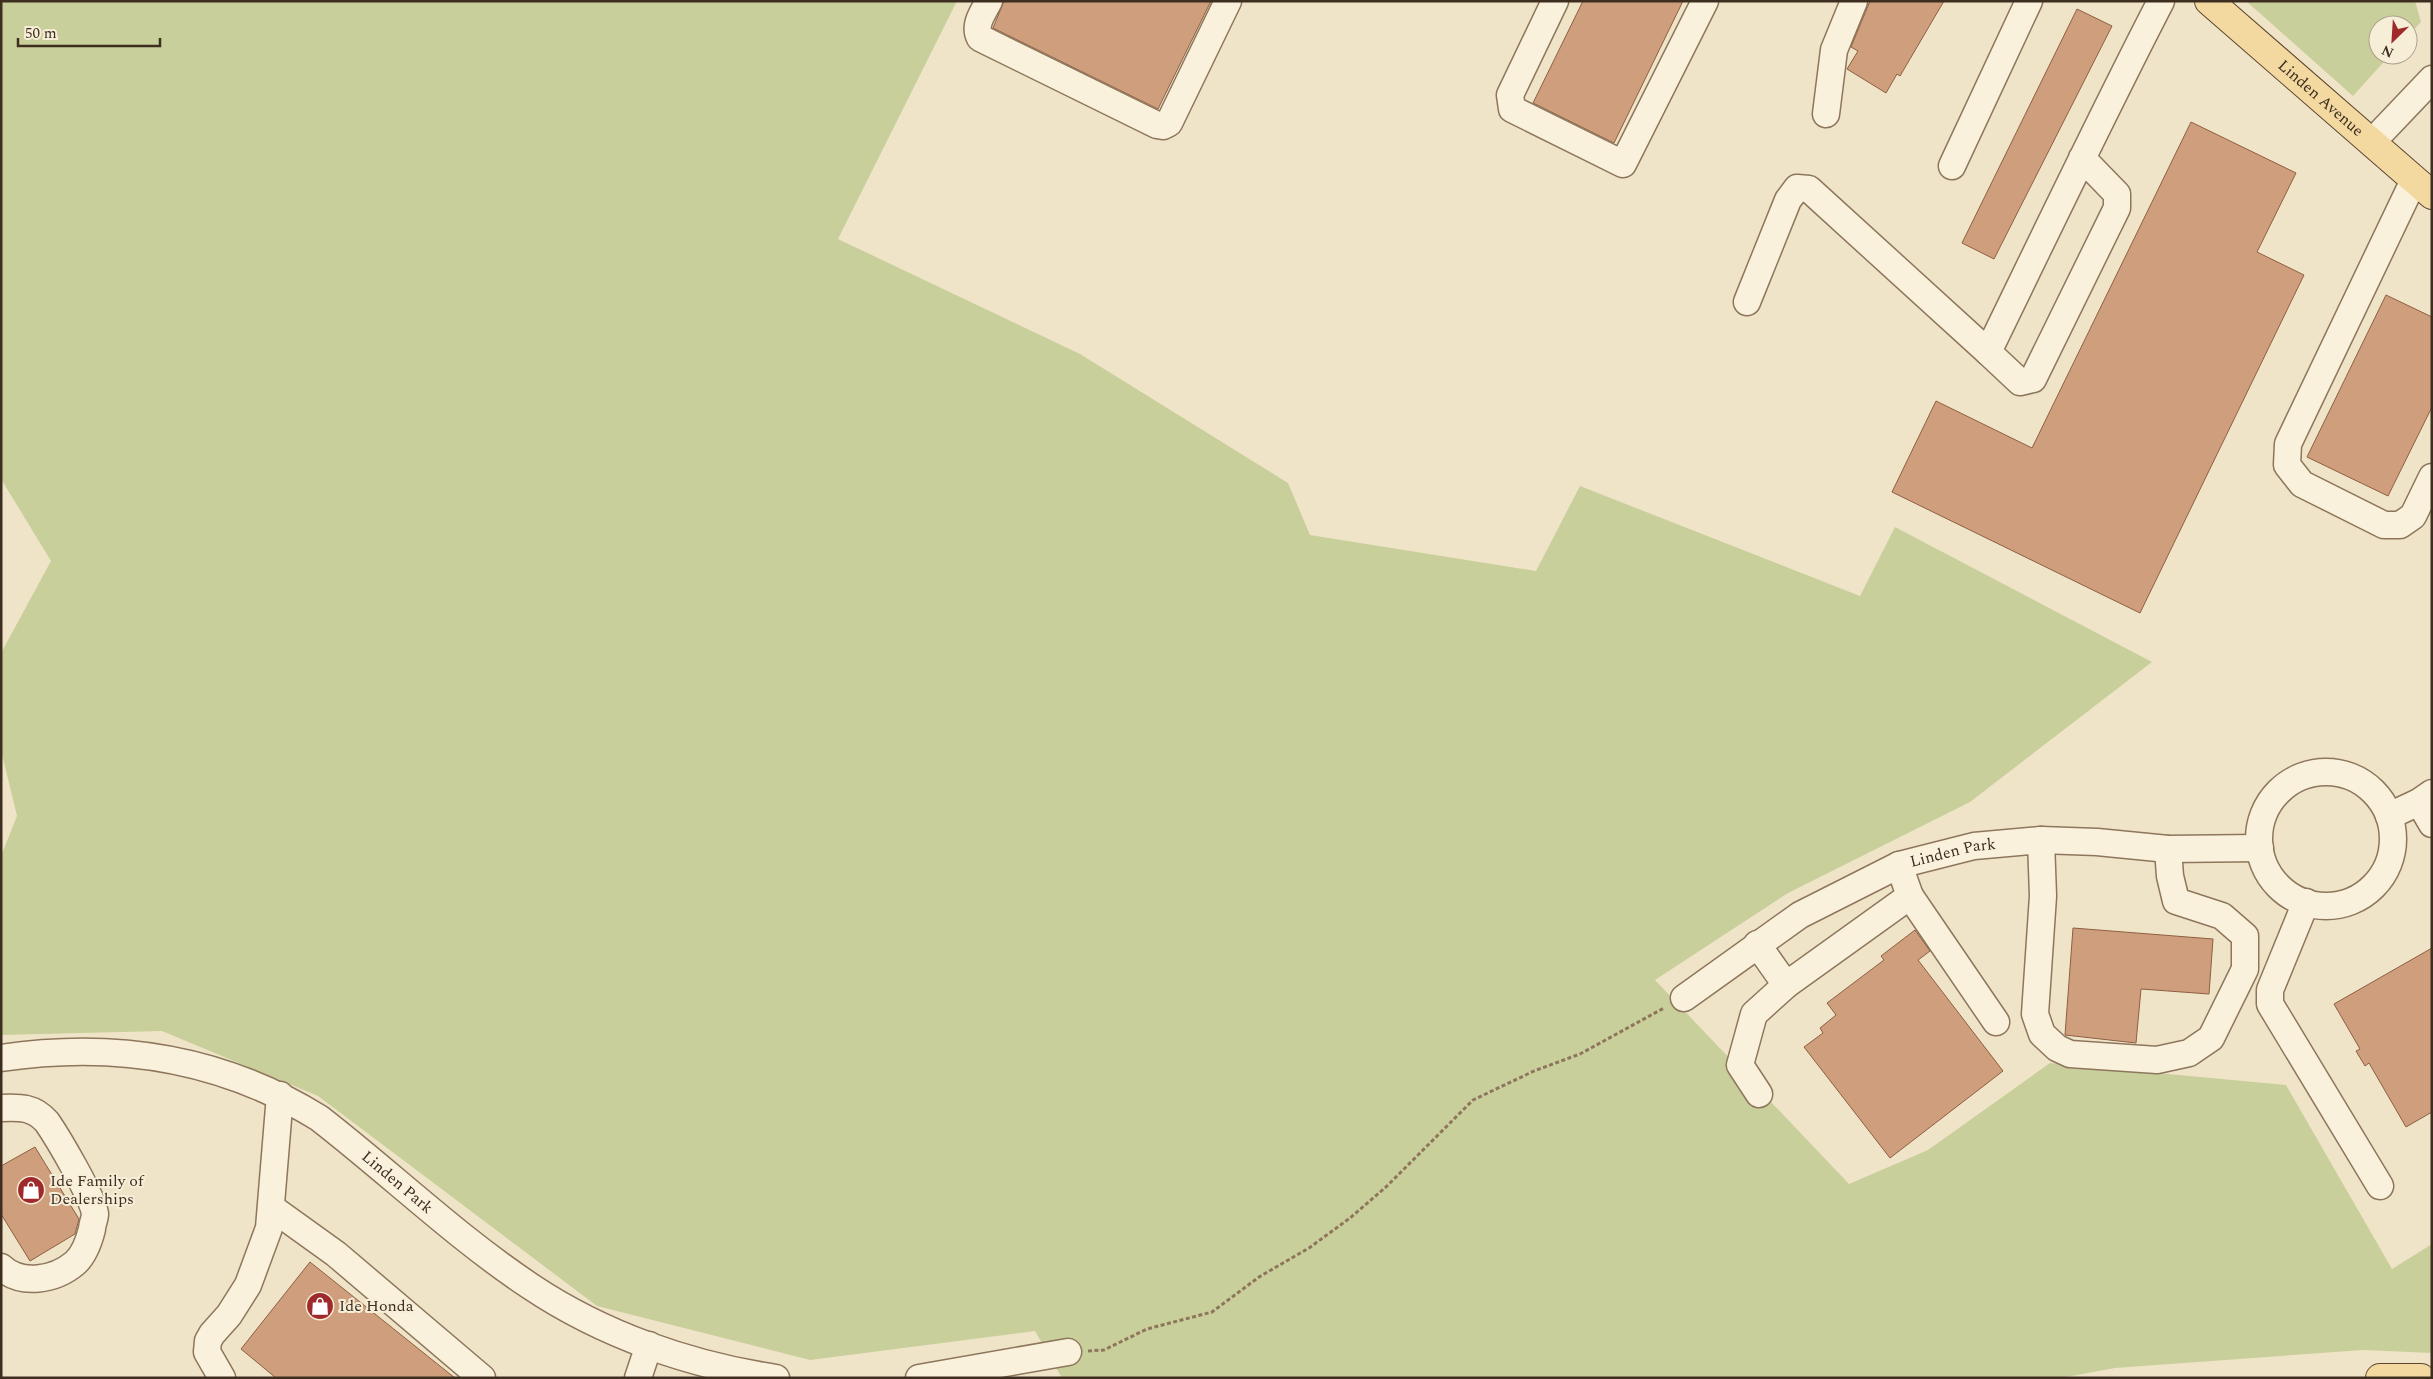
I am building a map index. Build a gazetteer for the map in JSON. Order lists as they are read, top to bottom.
{
  "streets": {
    "main road": ["Linden Avenue"],
    "street": ["Linden Park"]
  },
  "places": {
    "shop": ["Ide Family of Dealerships", "Ide Honda"]
  },
  "scale_bar": "50 m",
  "north": "bottom left"
}
